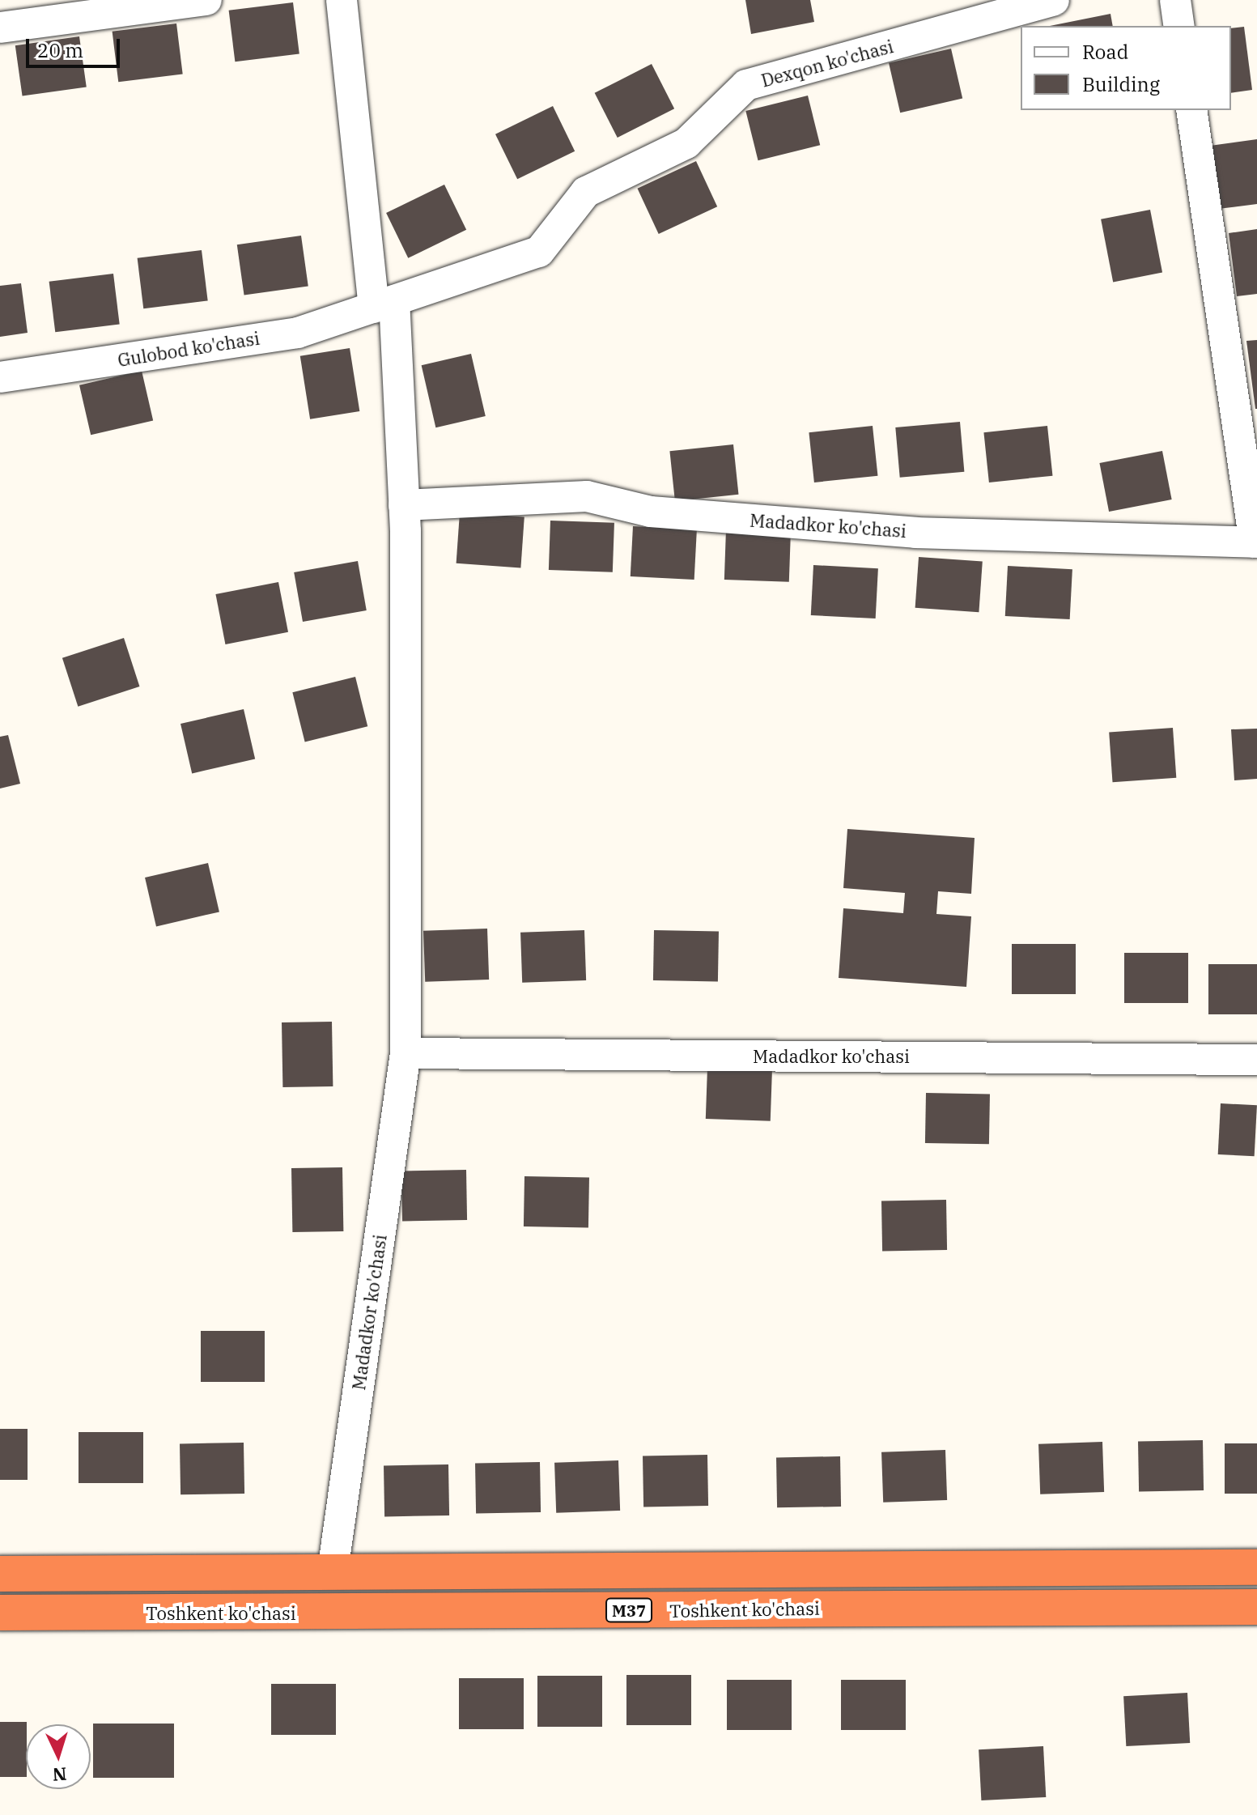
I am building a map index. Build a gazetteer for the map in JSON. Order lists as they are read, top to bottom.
{
  "streets": {
    "highway": ["Toshkent ko'chasi", "M37"],
    "street": ["Dexqon ko'chasi", "Gulobod ko'chasi", "Madadkor ko'chasi"]
  },
  "crossings": [
    ["Dexqon ko'chasi", "Gulobod ko'chasi"],
    ["Dexqon ko'chasi", "Madadkor ko'chasi"],
    ["Gulobod ko'chasi", "Madadkor ko'chasi"]
  ],
  "legend": ["Road", "Building"],
  "scale_bar": "20 m",
  "north": "bottom"
}
